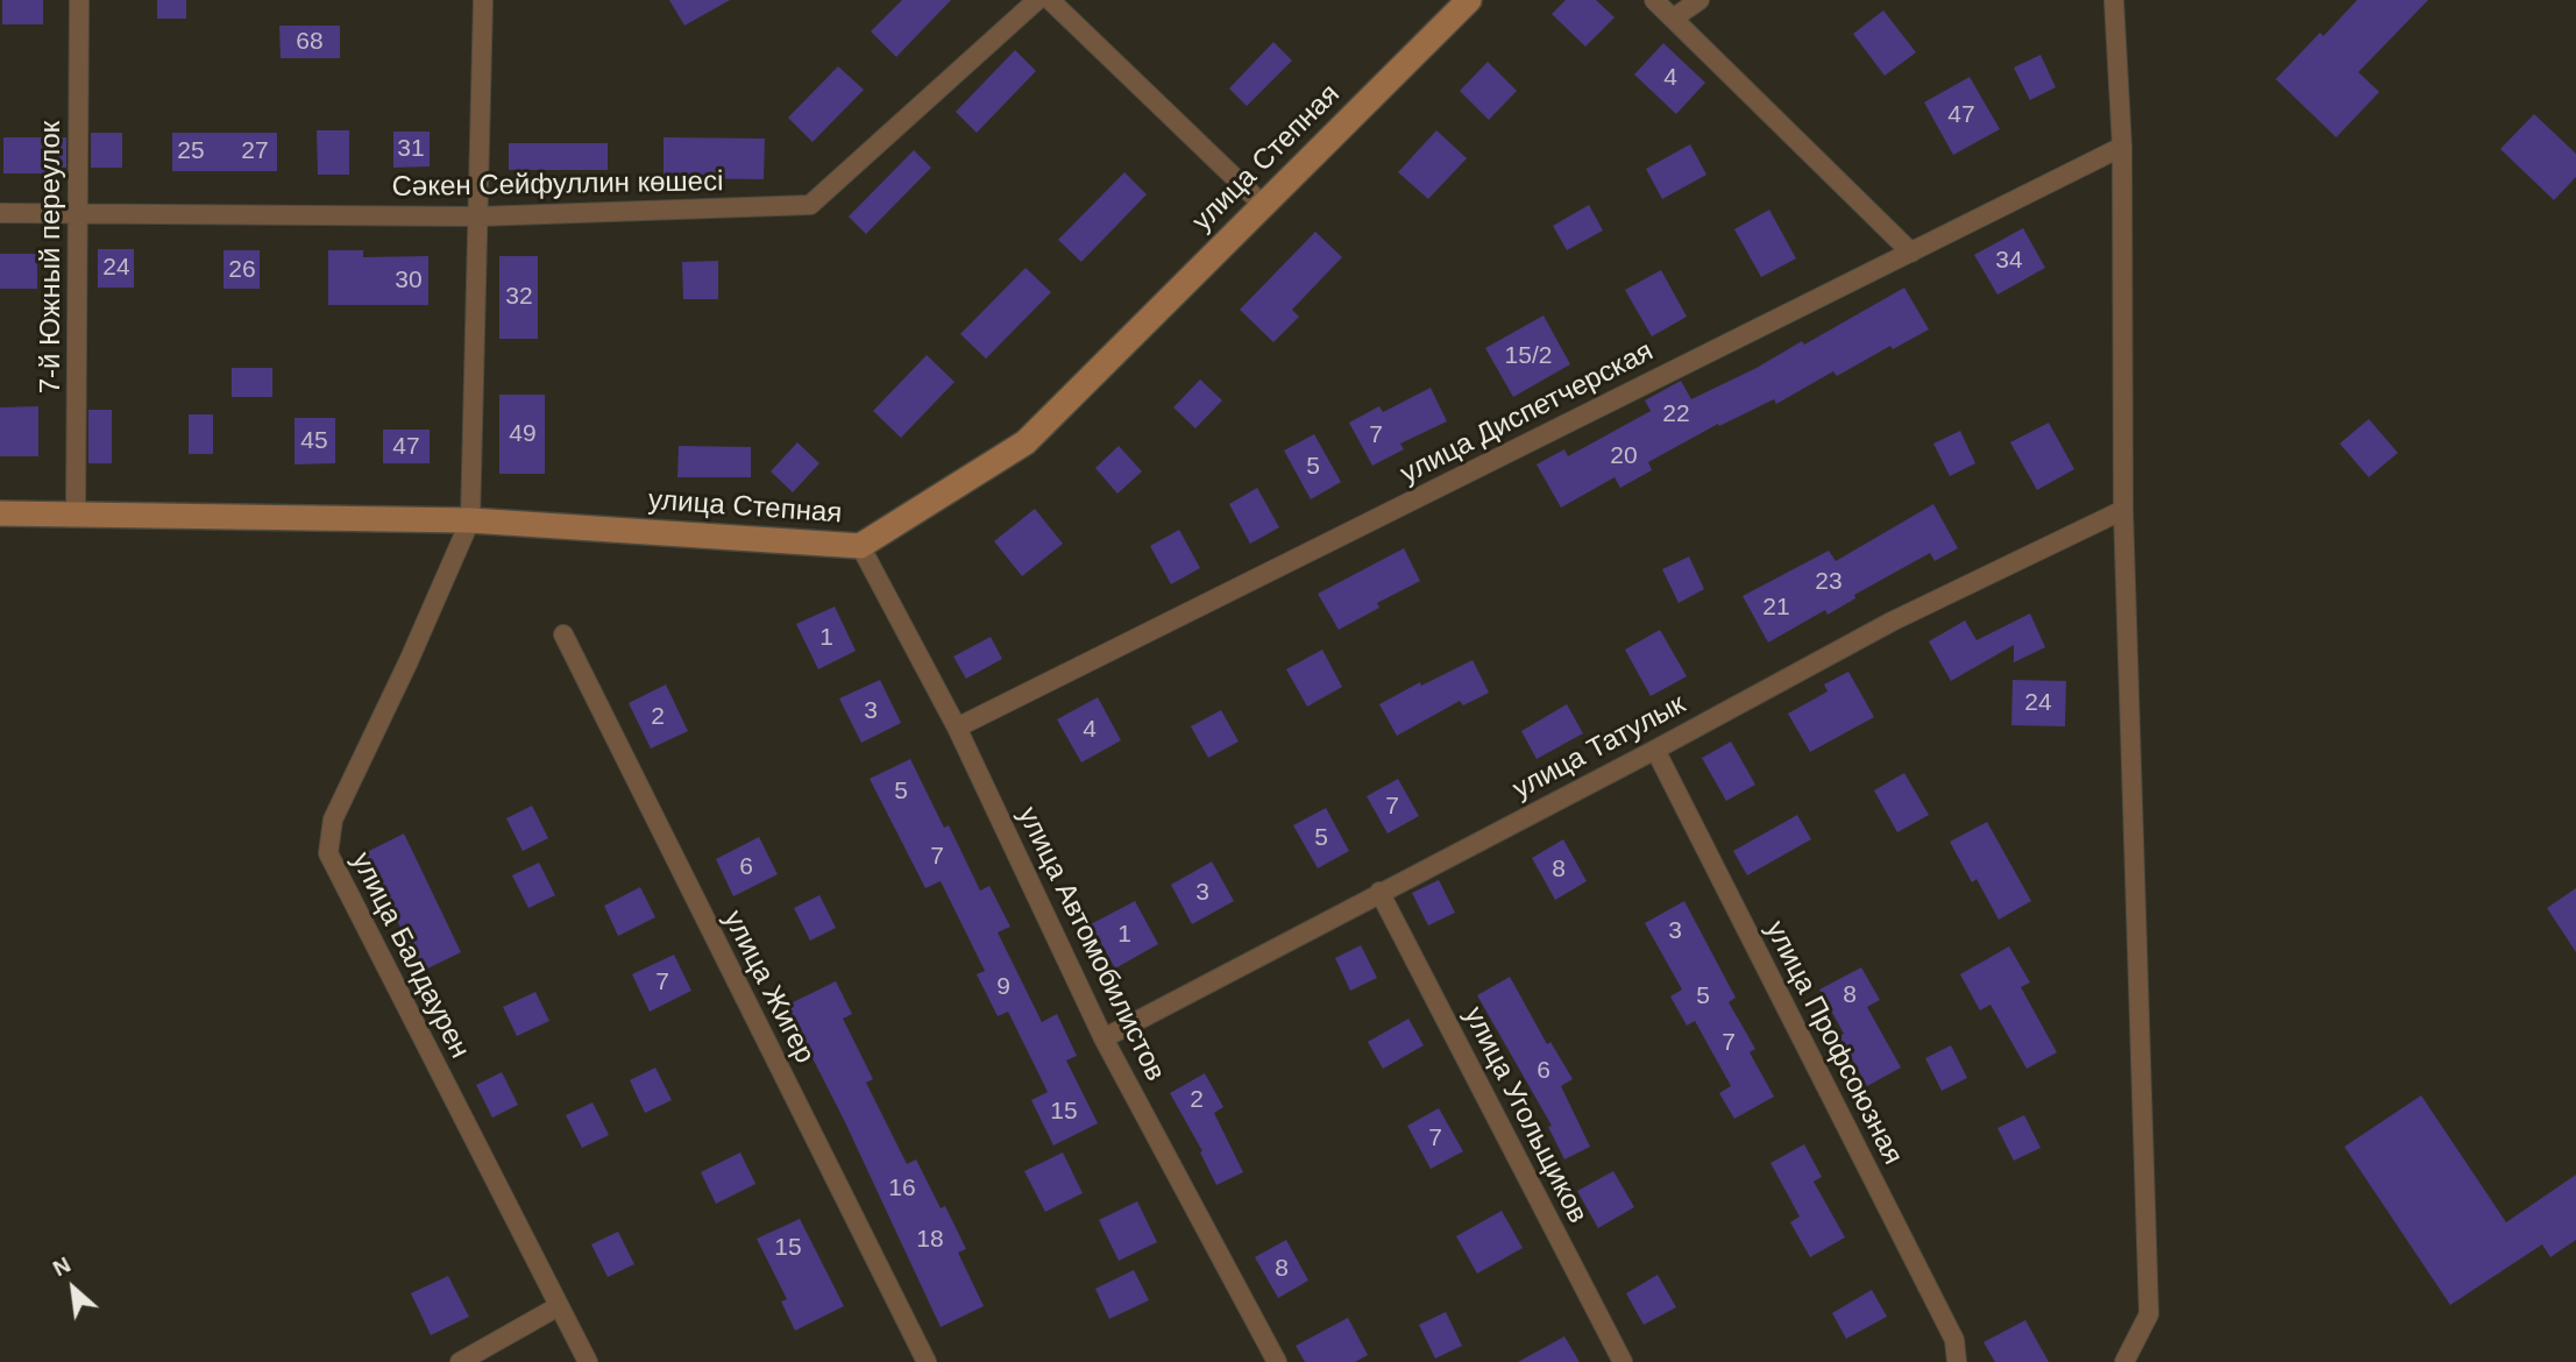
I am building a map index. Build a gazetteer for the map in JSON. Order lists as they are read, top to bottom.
{
  "streets": {
    "street": [
      "улица Степная",
      "Сәкен Сейфуллин көшесі",
      "7-й Южный переулок",
      "улица Диспетчерская",
      "улица Татулык",
      "улица Автомобилистов",
      "улица Балдаурен",
      "улица Жигер",
      "улица Профсоюзная",
      "улица Угольщиков"
    ]
  },
  "crossings": [
    ["улица Степная", "7-й Южный переулок"],
    ["улица Степная", "улица Автомобилистов"],
    ["улица Степная", "улица Балдаурен"],
    ["Сәкен Сейфуллин көшесі", "7-й Южный переулок"],
    ["улица Диспетчерская", "улица Автомобилистов"],
    ["улица Татулык", "улица Автомобилистов"],
    ["улица Татулык", "улица Профсоюзная"],
    ["улица Татулык", "улица Угольщиков"]
  ],
  "house_numbers": [
    "68",
    "4",
    "47",
    "31",
    "25",
    "27",
    "34",
    "24",
    "26",
    "30",
    "32",
    "15/2",
    "22",
    "49",
    "7",
    "45",
    "47",
    "20",
    "5",
    "23",
    "21",
    "1",
    "24",
    "3",
    "2",
    "4",
    "5",
    "7",
    "5",
    "7",
    "6",
    "8",
    "3",
    "3",
    "1",
    "7",
    "9",
    "8",
    "5",
    "7",
    "6",
    "2",
    "15",
    "7",
    "16",
    "18",
    "15",
    "8"
  ],
  "north": "top left"
}
